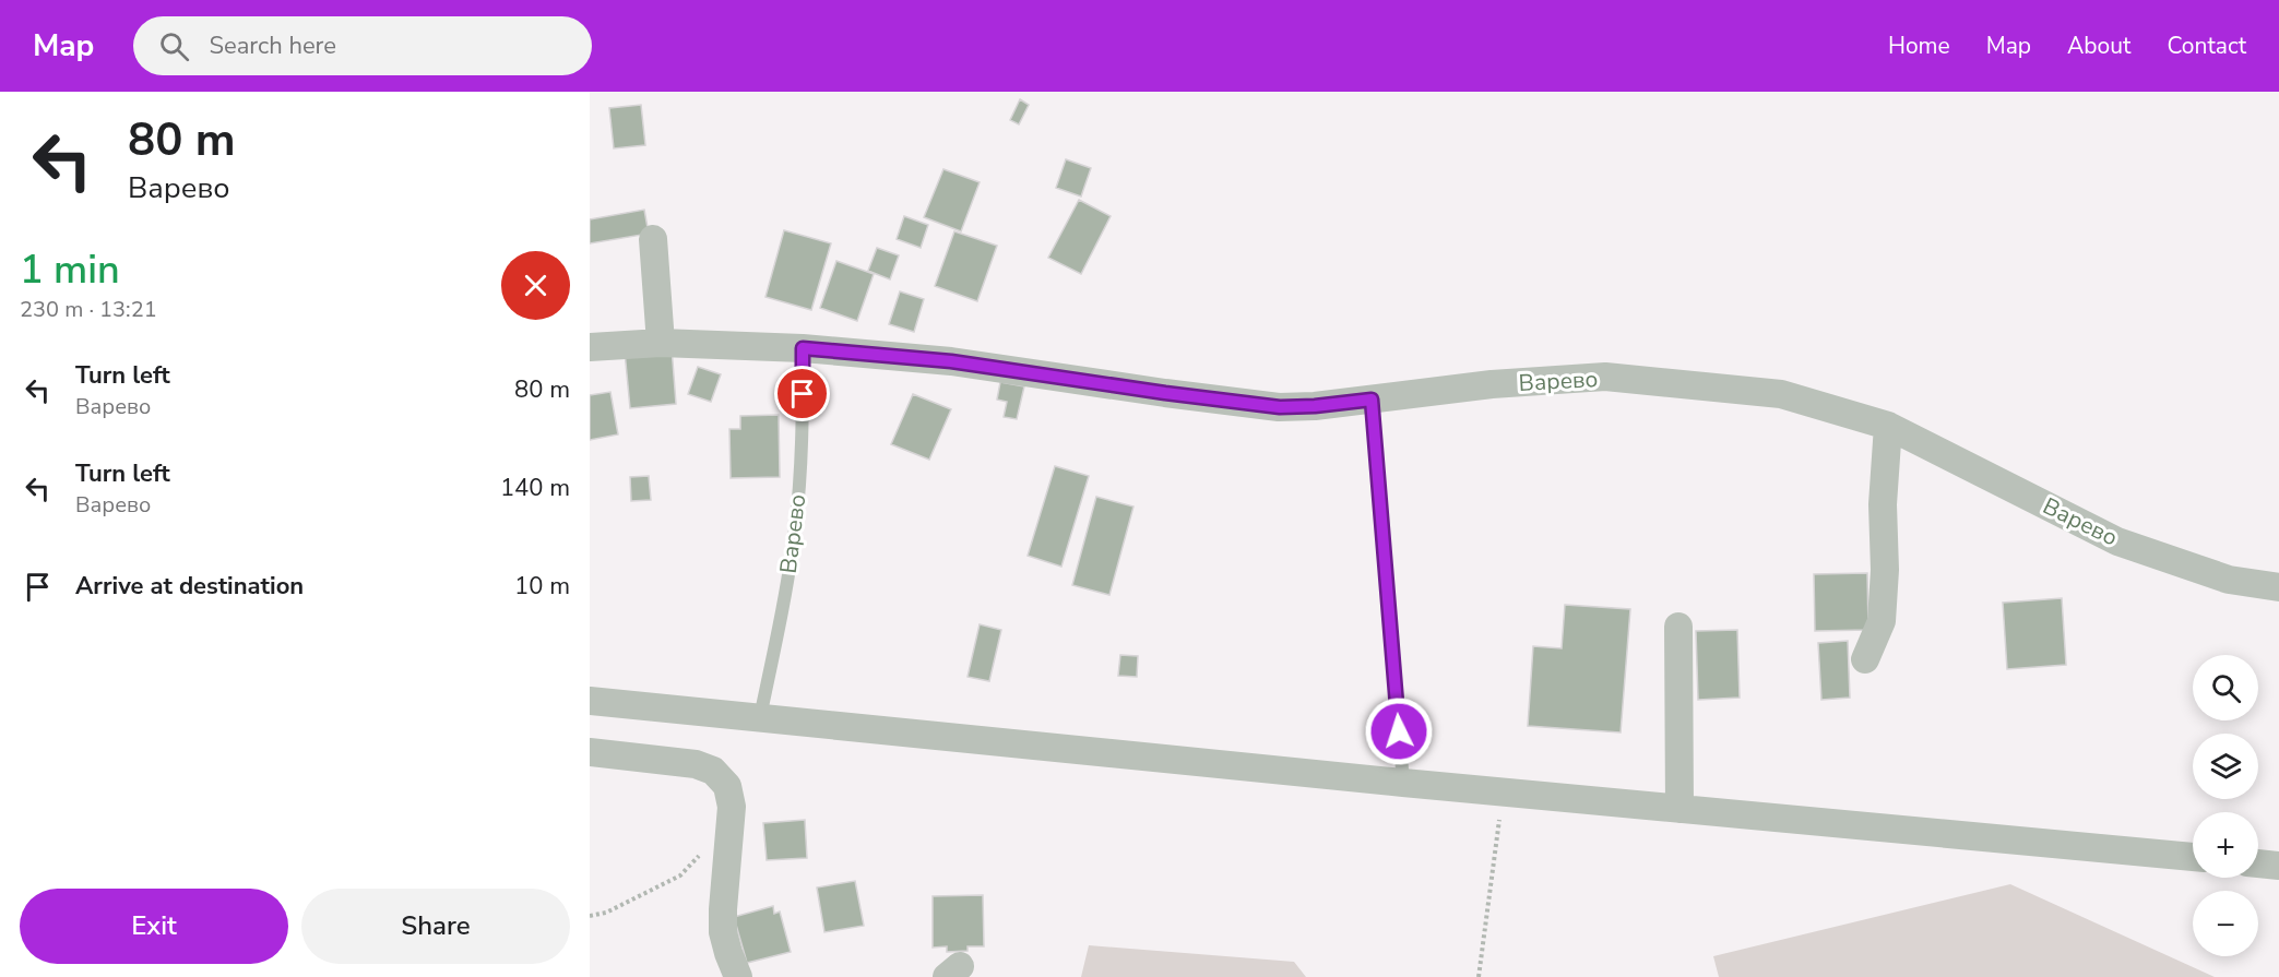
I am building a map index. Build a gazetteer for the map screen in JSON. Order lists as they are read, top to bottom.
{
  "streets": {
    "street": ["Варево"]
  },
  "page": {
    "header": "Map",
    "search": "Search here",
    "nav": [
      "Home",
      "Map",
      "About",
      "Contact"
    ],
    "turn": ["80 m", "Варево"],
    "heading": ["1 min", "230 m · 13:21"],
    "list": [
      {
        "name": "Turn left",
        "note": "Варево",
        "value": "80 m"
      },
      {
        "name": "Turn left",
        "note": "Варево",
        "value": "140 m"
      },
      {
        "name": "Arrive at destination",
        "value": "10 m"
      }
    ],
    "map_buttons": ["+", "−"],
    "buttons": ["Exit", "Share"]
  }
}
